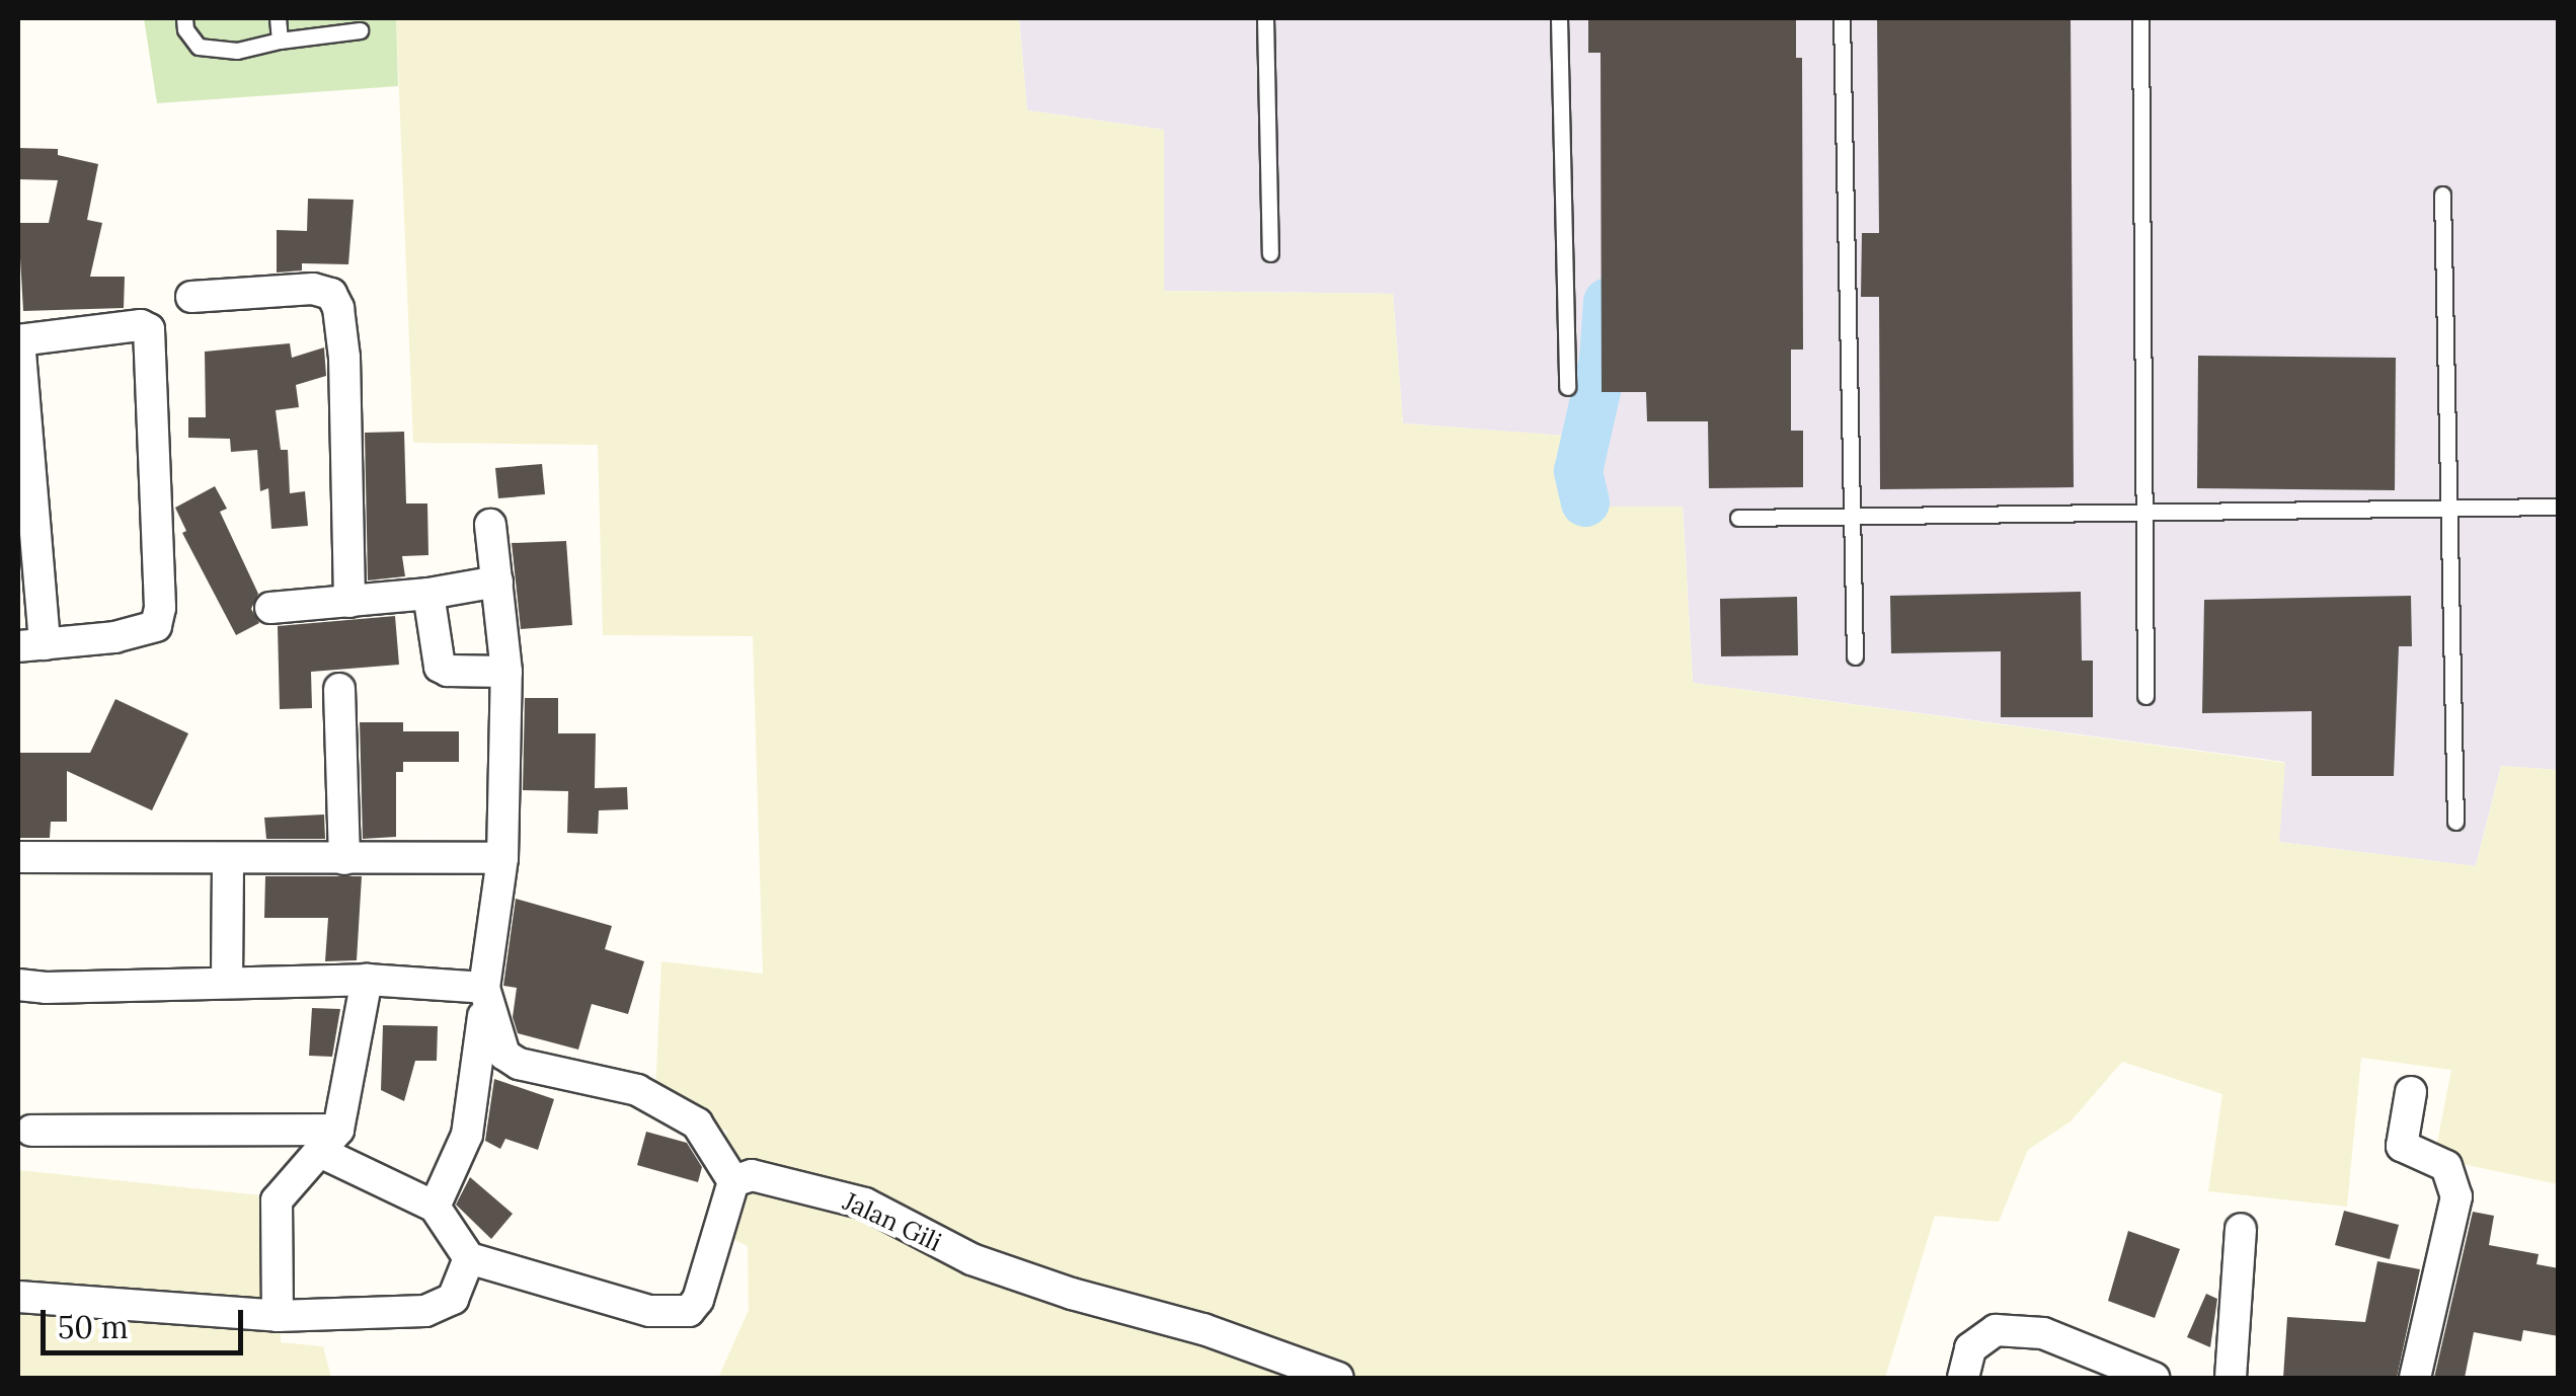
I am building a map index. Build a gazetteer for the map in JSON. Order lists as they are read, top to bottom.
{
  "streets": {
    "street": ["Jalan Gili"]
  },
  "scale_bar": "50 m"
}
